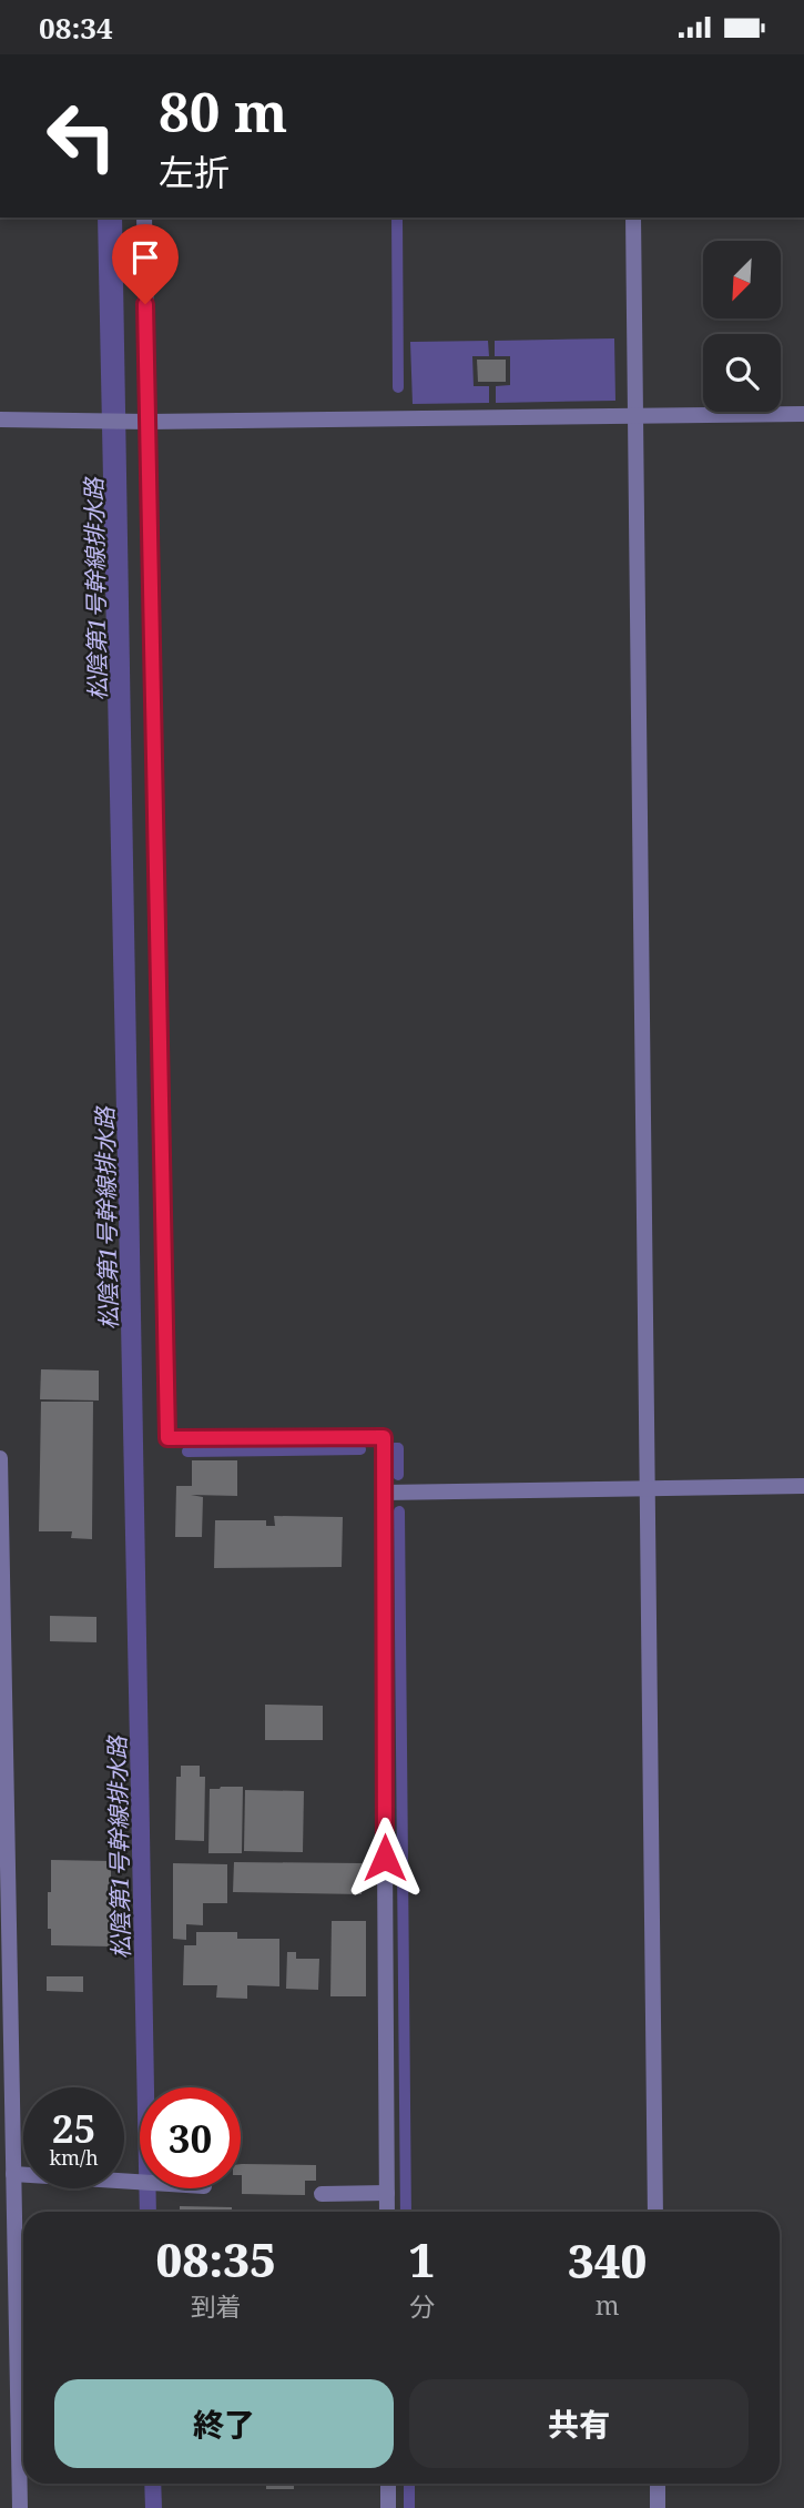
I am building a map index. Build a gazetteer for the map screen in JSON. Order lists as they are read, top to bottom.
{
  "water": ["松陰第1号幹線排水路"],
  "north": "bottom left",
  "page": {
    "status": "08:34",
    "turn": ["80 m", "左折"],
    "speed": "25 km/h",
    "limit": "30",
    "eta": [
      "08:35",
      "到着",
      "1",
      "分",
      "340",
      "m"
    ],
    "buttons": ["終了", "共有"]
  }
}
